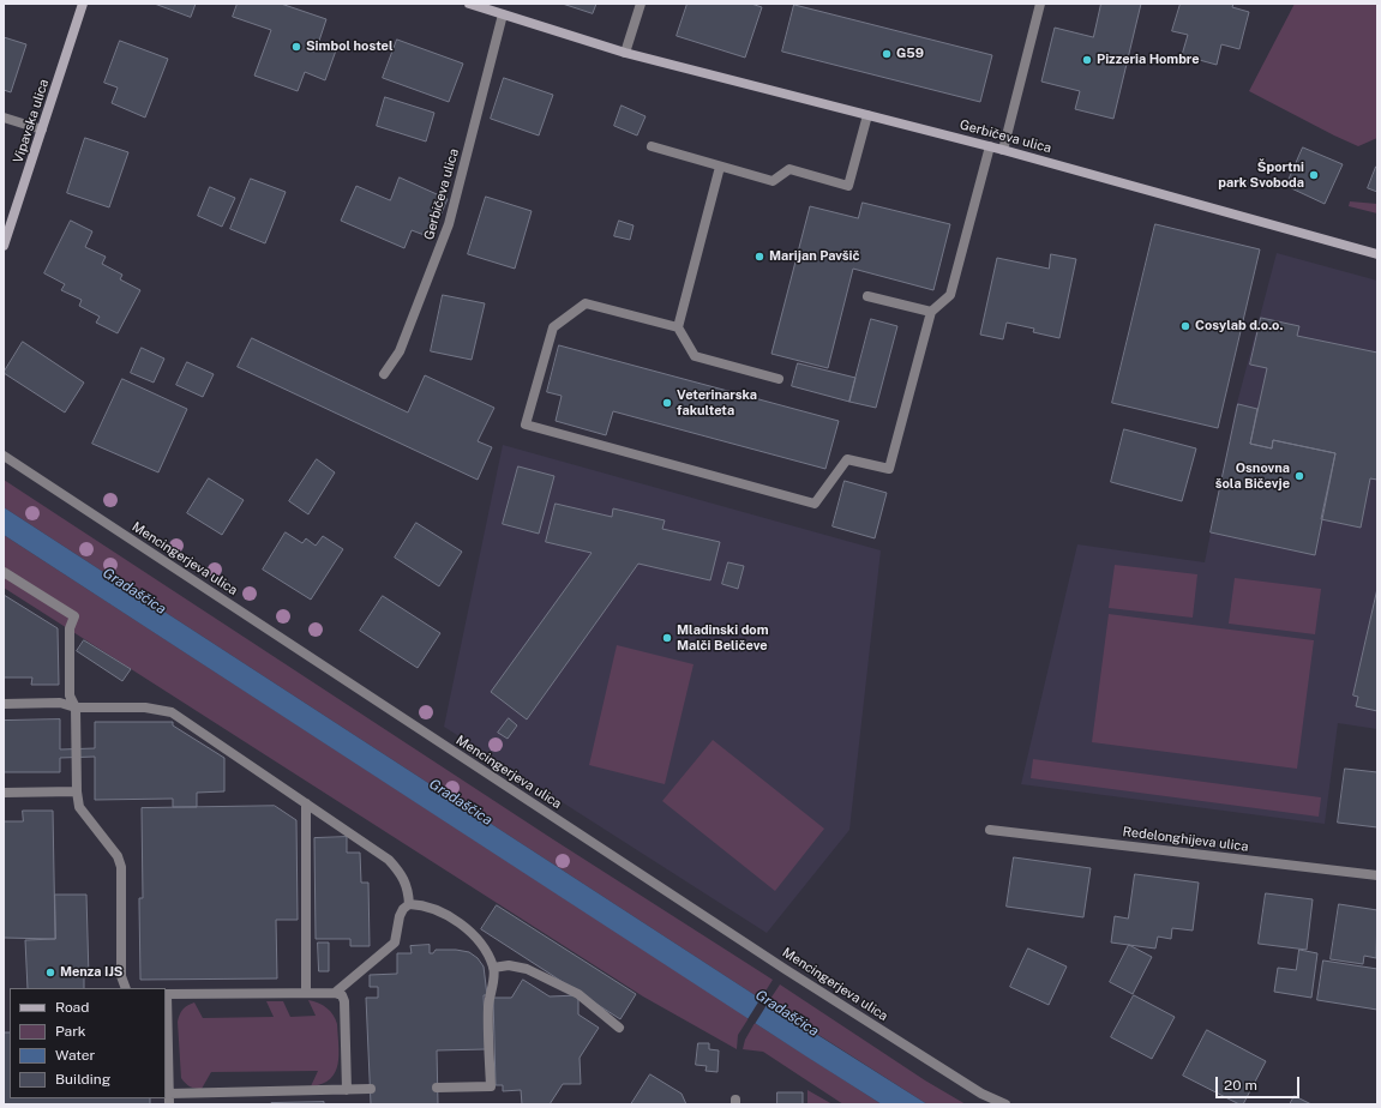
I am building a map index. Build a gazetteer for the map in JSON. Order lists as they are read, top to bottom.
{
  "streets": {
    "street": [
      "Vipavska ulica",
      "Gerbičeva ulica",
      "Mencingerjeva ulica",
      "Redelonghijeva ulica"
    ]
  },
  "water": ["Gradaščica"],
  "places": [
    "Simbol hostel",
    "G59",
    "Pizzeria Hombre",
    "Športni park Svoboda",
    "Marijan Pavšič",
    "Cosylab d.o.o.",
    "Veterinarska fakulteta",
    "Osnovna šola Bičevje",
    "Mladinski dom Malči Beličeve",
    "Menza IJS"
  ],
  "legend": [
    "Road",
    "Park",
    "Water",
    "Building"
  ],
  "scale_bar": "20 m"
}
